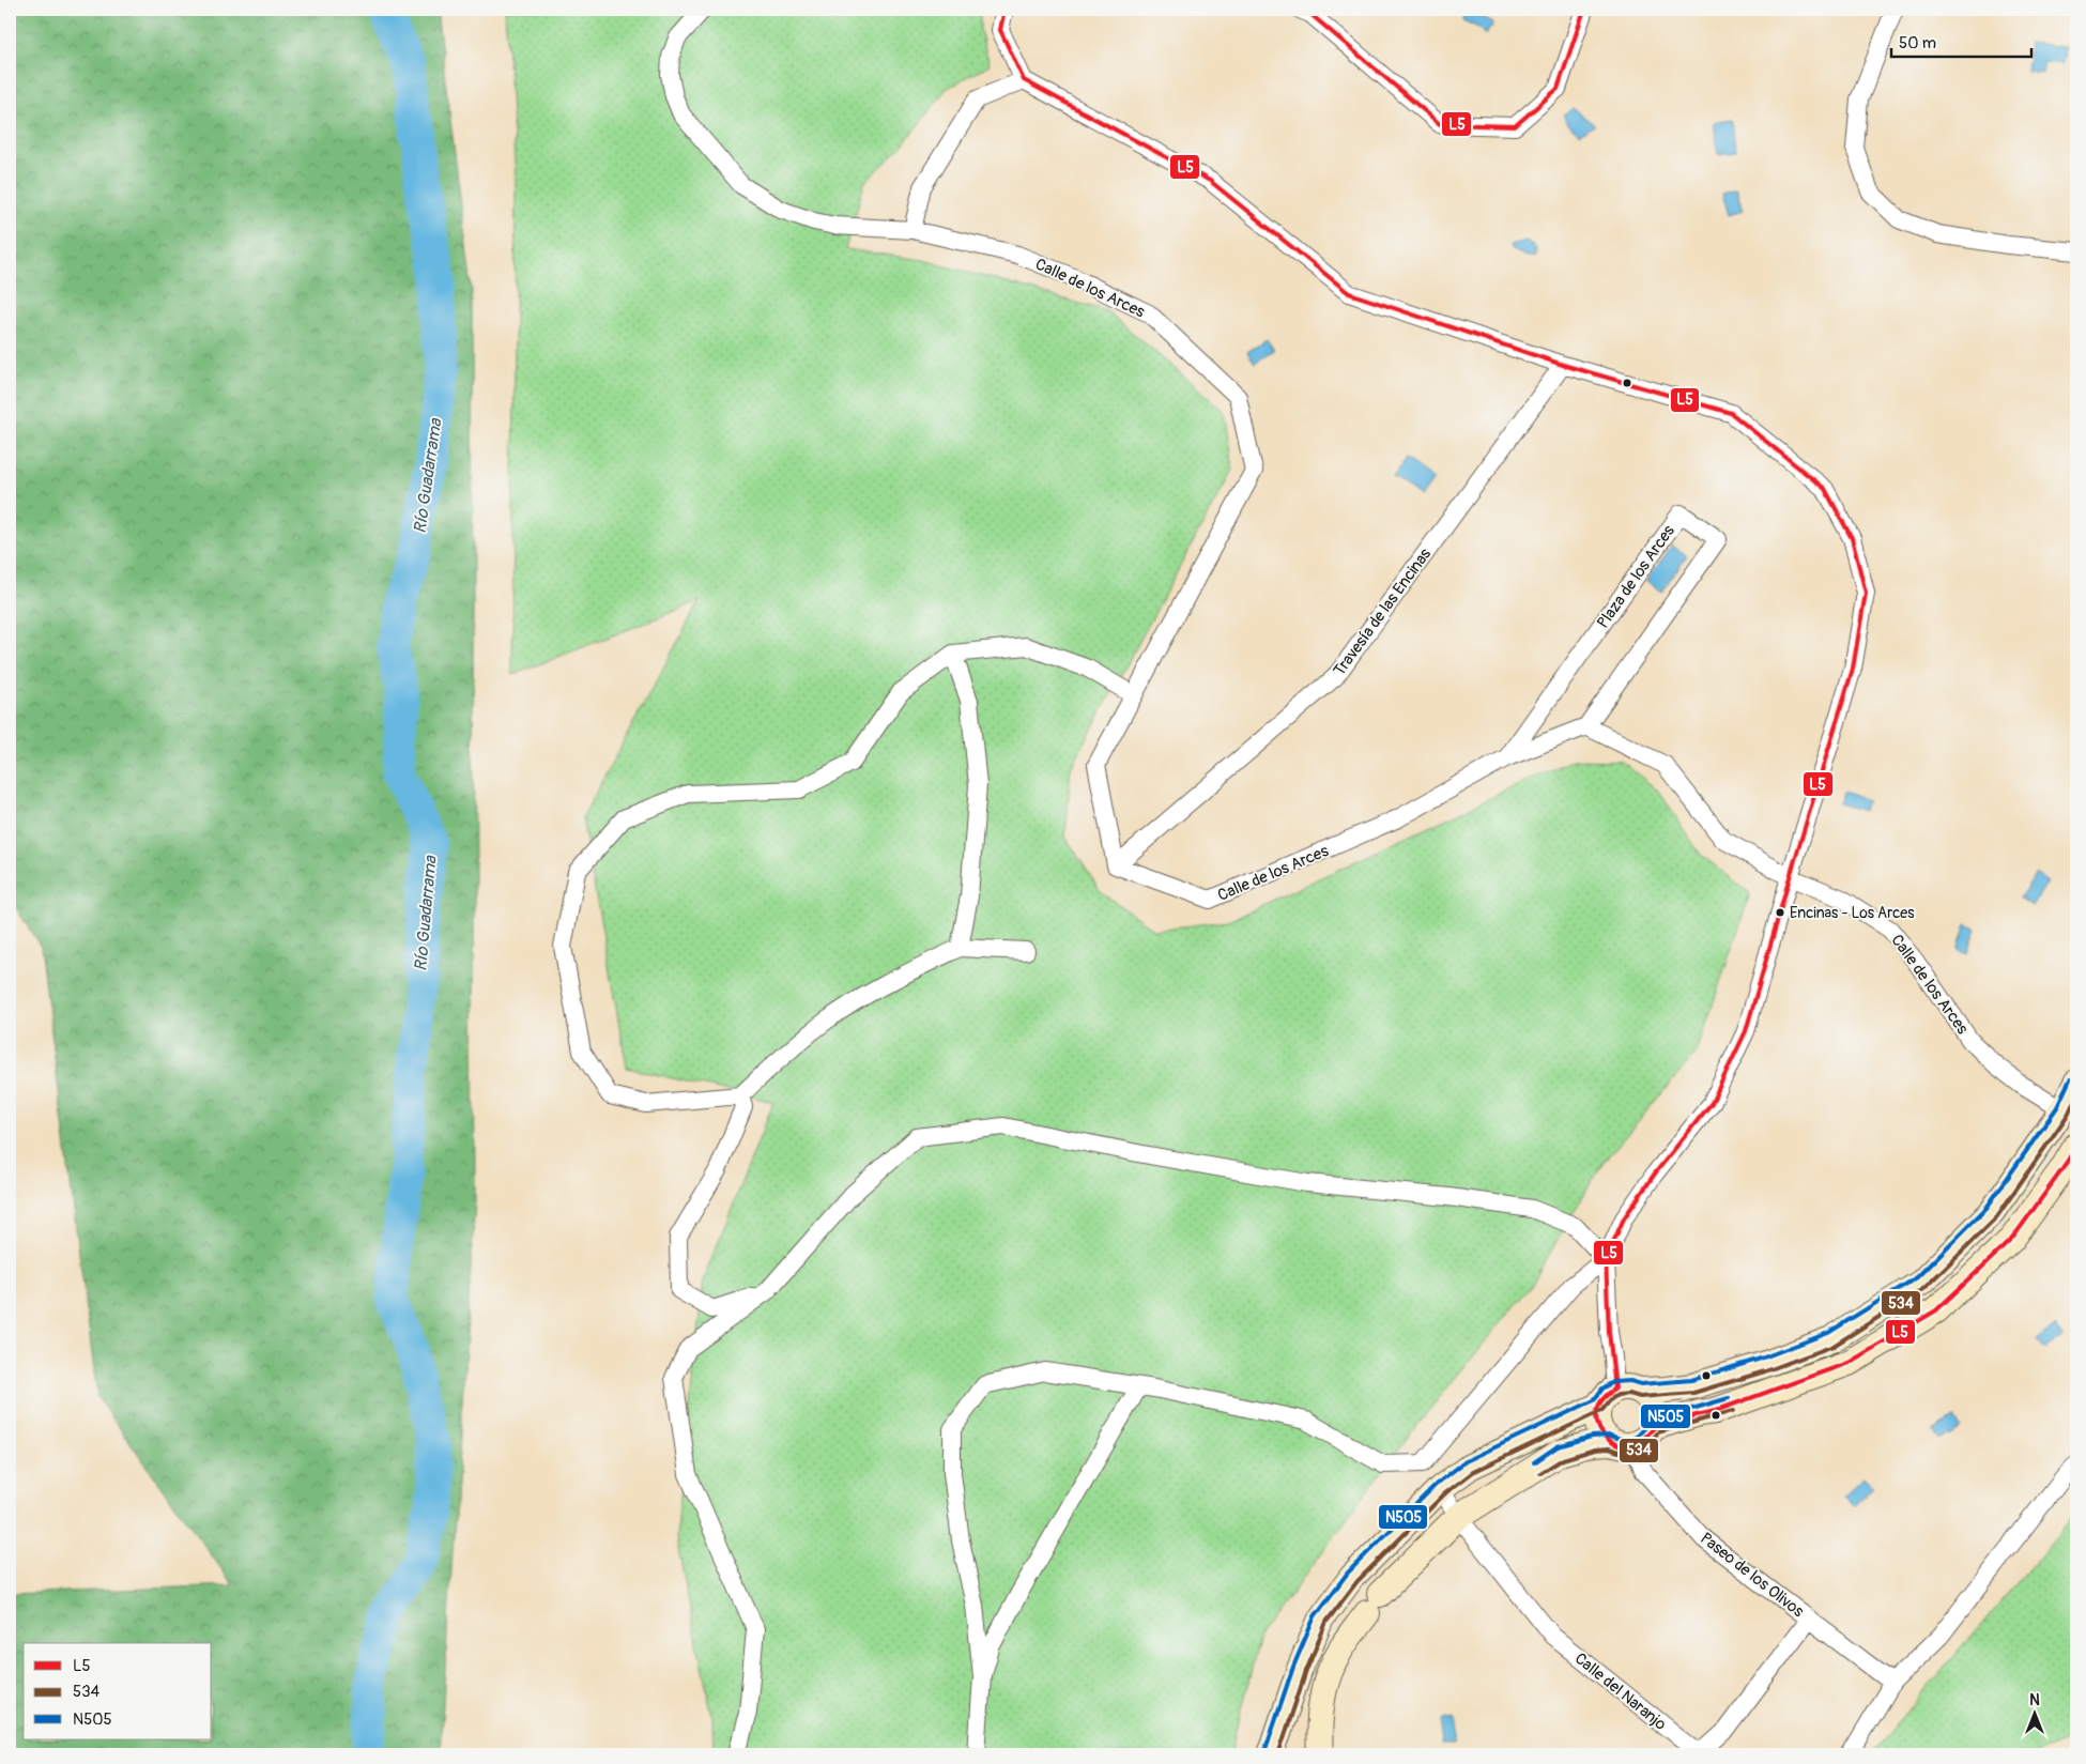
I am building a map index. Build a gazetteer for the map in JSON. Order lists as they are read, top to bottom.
{
  "streets": {
    "street": [
      "Calle de los Arces",
      "Plaza de los Arces",
      "Travesía de las Encinas",
      "Paseo de los Olivos",
      "Calle del Naranjo"
    ]
  },
  "crossings": [
    ["Calle de los Arces", "Plaza de los Arces"],
    ["Calle de los Arces", "Travesía de las Encinas"],
    ["Paseo de los Olivos", "Calle del Naranjo"]
  ],
  "water": ["Río Guadarrama"],
  "places": ["Encinas - Los Arces"],
  "lines": ["transit line L5", "transit line N505", "transit line 534"],
  "legend": ["L5", "534", "N505"],
  "scale_bar": "50 m",
  "north": "top"
}
